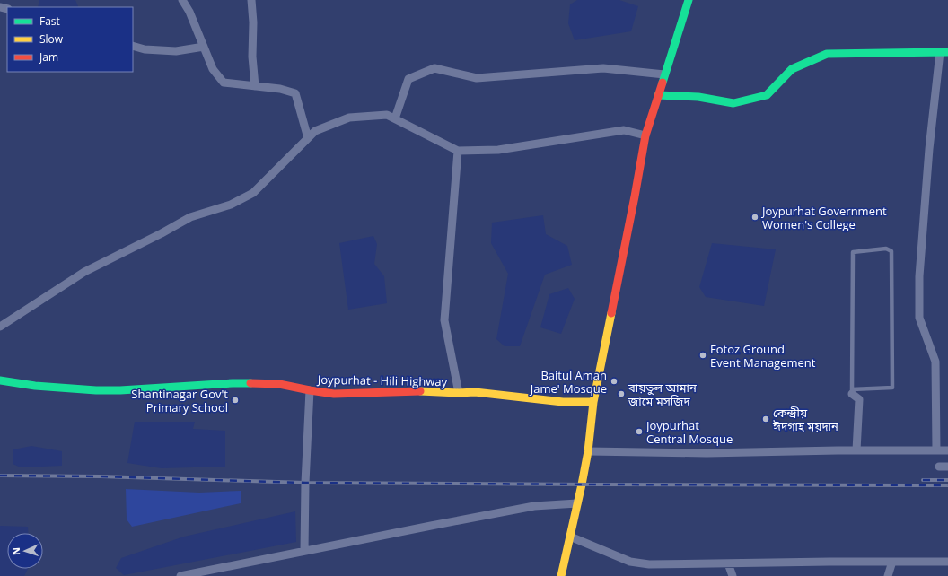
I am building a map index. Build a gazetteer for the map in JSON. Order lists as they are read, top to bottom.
{
  "streets": {
    "main road": ["Joypurhat - Hili Highway"]
  },
  "places": [
    "Joypurhat Government Women's College",
    "Fotoz Ground Event Management",
    "Baitul Aman Jame' Mosque",
    "বায়তুল আমান জামে মসজিদ",
    "Shantinagar Gov't Primary School",
    "কেন্দ্রীয় ঈদগাহ ময়দান",
    "Joypurhat Central Mosque"
  ],
  "legend": ["Fast", "Slow", "Jam"],
  "north": "left"
}
